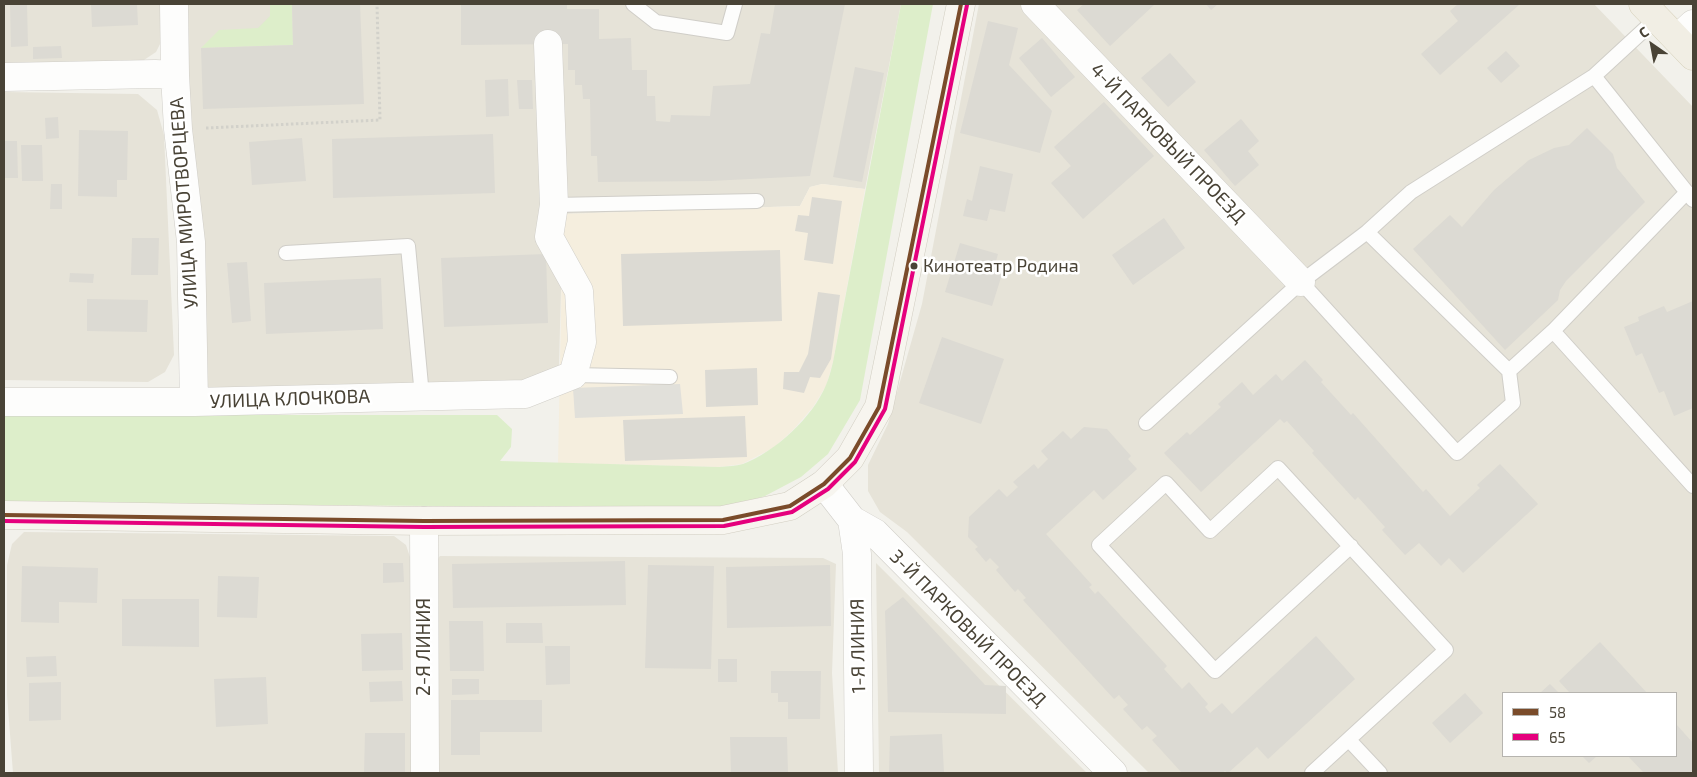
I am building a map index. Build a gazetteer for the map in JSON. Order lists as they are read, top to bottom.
{
  "streets": {
    "street": [
      "4-Й ПАРКОВЫЙ ПРОЕЗД",
      "УЛИЦА МИРОТВОРЦЕВА",
      "УЛИЦА КЛОЧКОВА",
      "3-Й ПАРКОВЫЙ ПРОЕЗД",
      "1-Я ЛИНИЯ",
      "2-Я ЛИНИЯ"
    ]
  },
  "crossings": [
    ["УЛИЦА МИРОТВОРЦЕВА", "УЛИЦА КЛОЧКОВА"],
    ["3-Й ПАРКОВЫЙ ПРОЕЗД", "1-Я ЛИНИЯ"]
  ],
  "places": ["Кинотеатр Родина"],
  "lines": ["transit line 58", "transit line 65"],
  "legend": ["58", "65"],
  "north": "top left"
}
